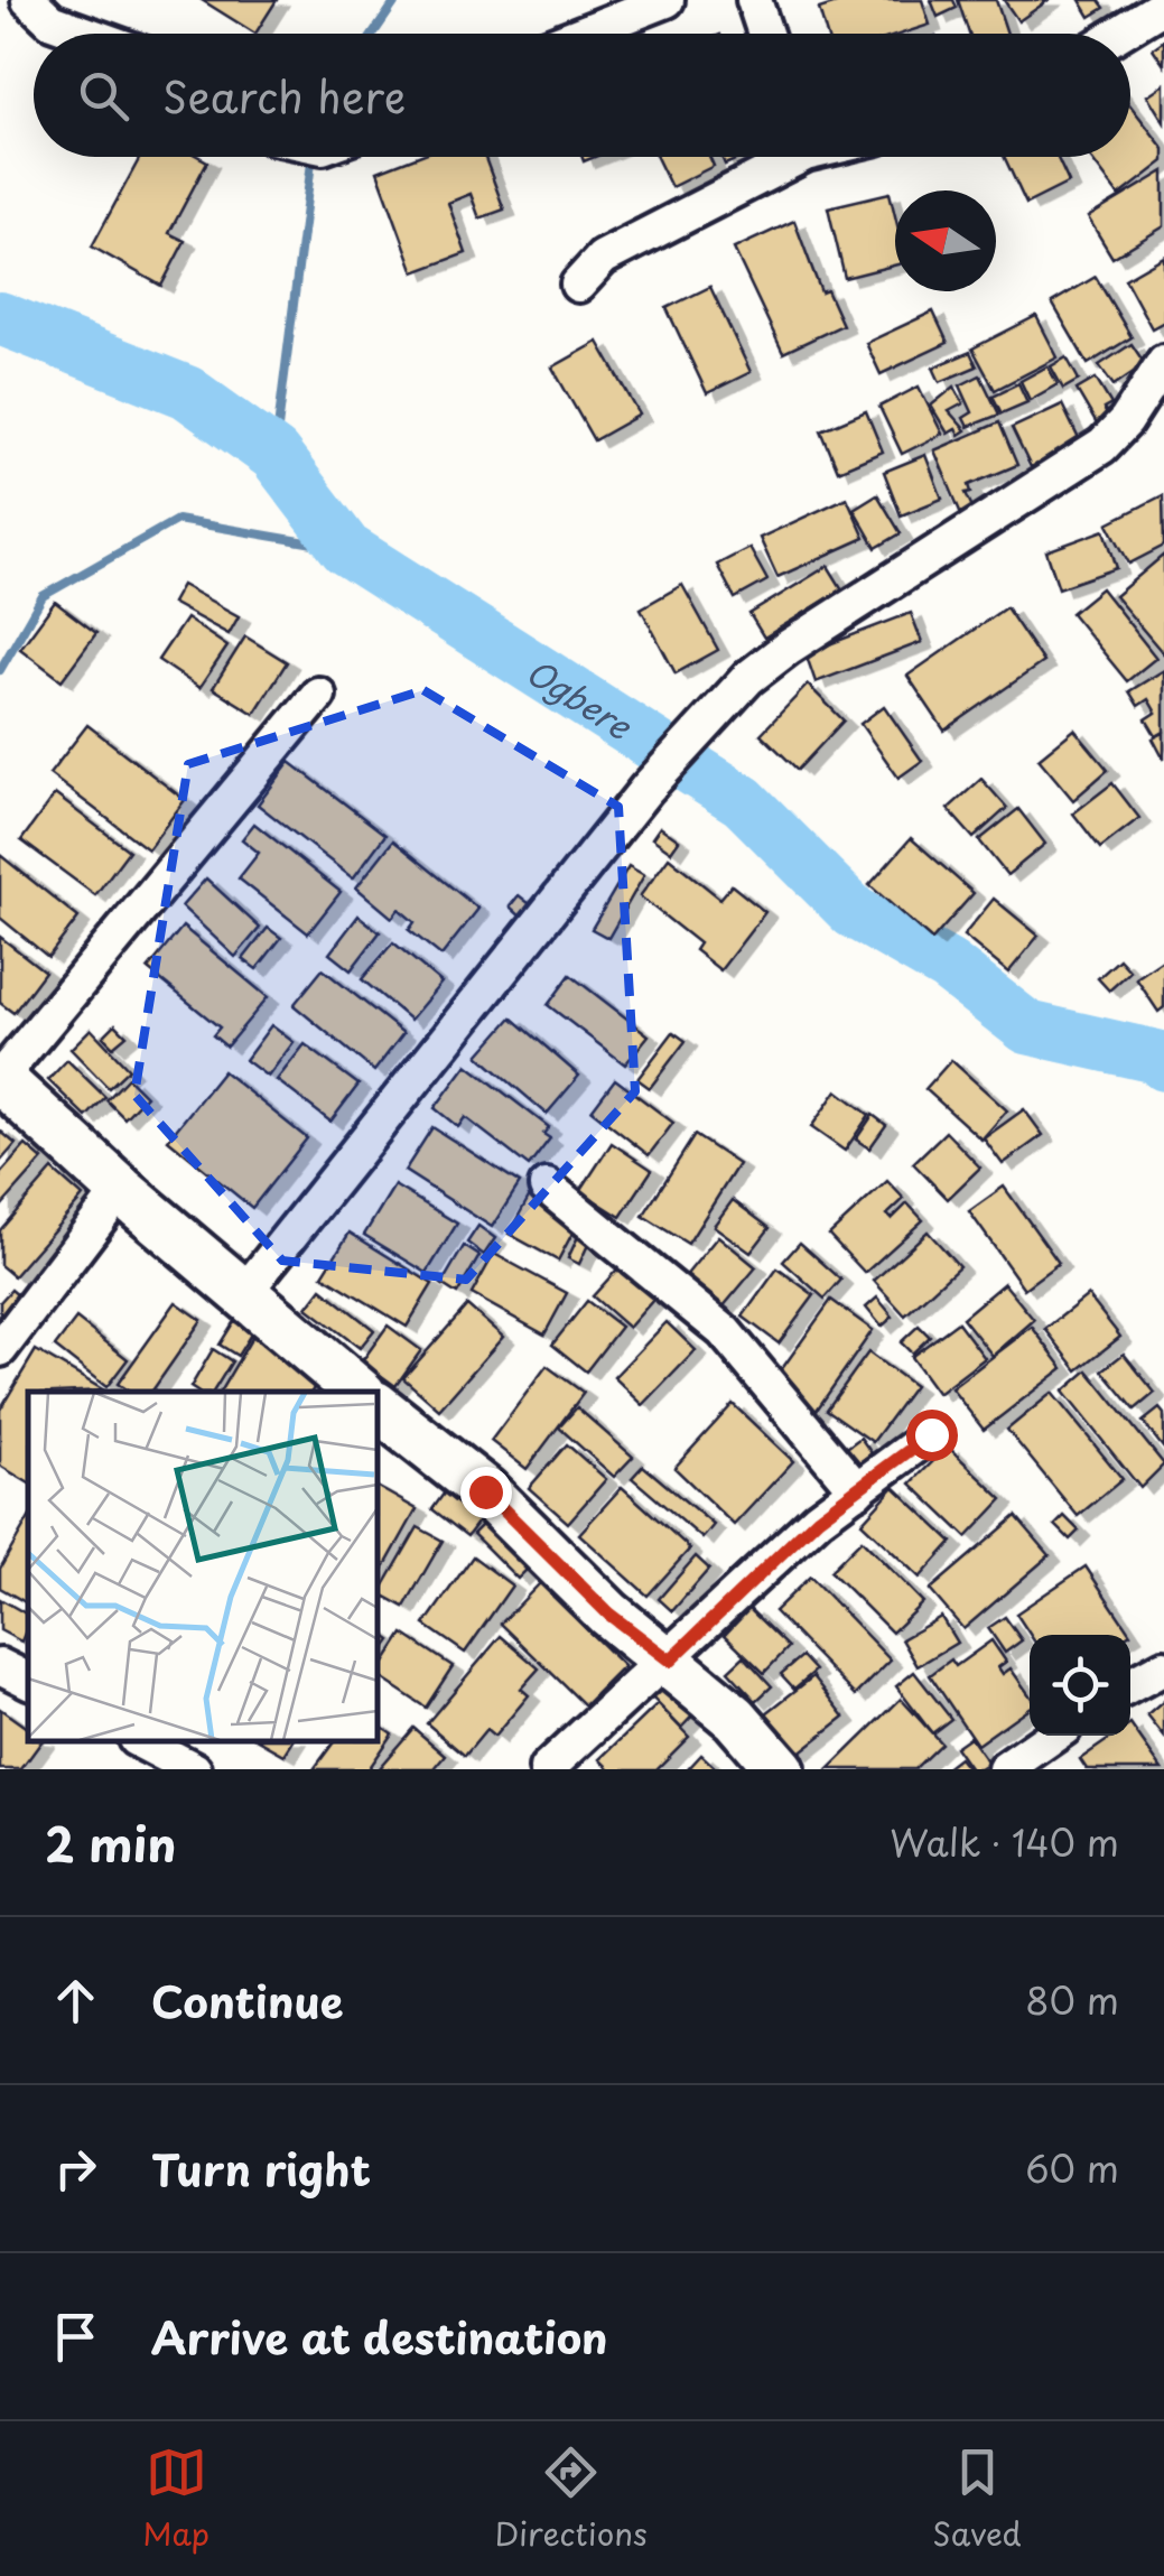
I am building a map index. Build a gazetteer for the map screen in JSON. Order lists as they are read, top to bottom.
{
  "water": ["Ogbere"],
  "north": "left",
  "page": {
    "search": "Search here",
    "heading": ["2 min", "Walk · 140 m"],
    "list": [
      ["Continue", "80 m"],
      ["Turn right", "60 m"],
      "Arrive at destination"
    ],
    "nav": ["Map", "Directions", "Saved"]
  }
}
